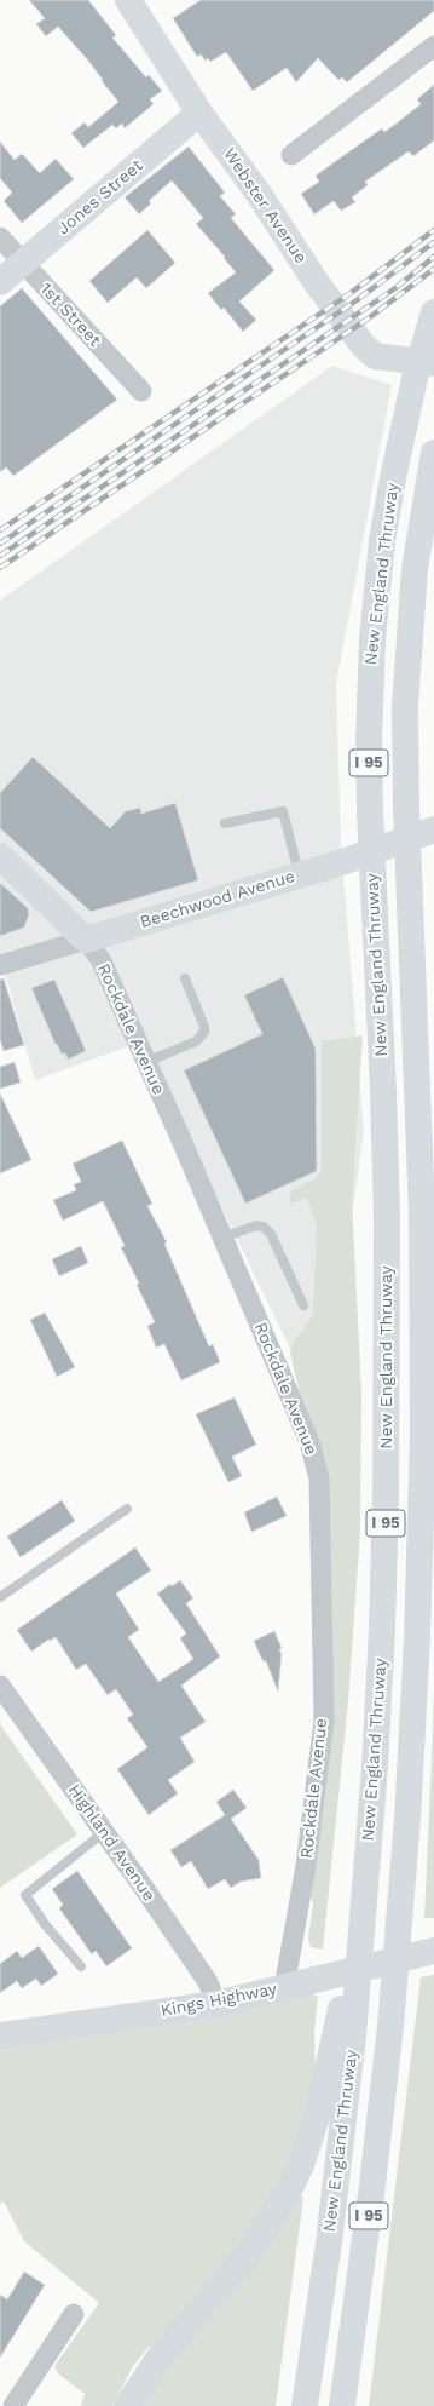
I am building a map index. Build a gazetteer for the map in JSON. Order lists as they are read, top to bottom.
{
  "streets": {
    "main road": [
      "Jones Street",
      "Webster Avenue",
      "New England Thruway",
      "I 95",
      "Beechwood Avenue",
      "Kings Highway"
    ],
    "street": ["1st Street", "Rockdale Avenue", "Highland Avenue"]
  },
  "crossings": [
    ["Jones Street", "Webster Avenue"],
    ["Jones Street", "1st Street"],
    ["Beechwood Avenue", "Rockdale Avenue"],
    ["Rockdale Avenue", "Kings Highway"],
    ["Highland Avenue", "Kings Highway"]
  ]
}
